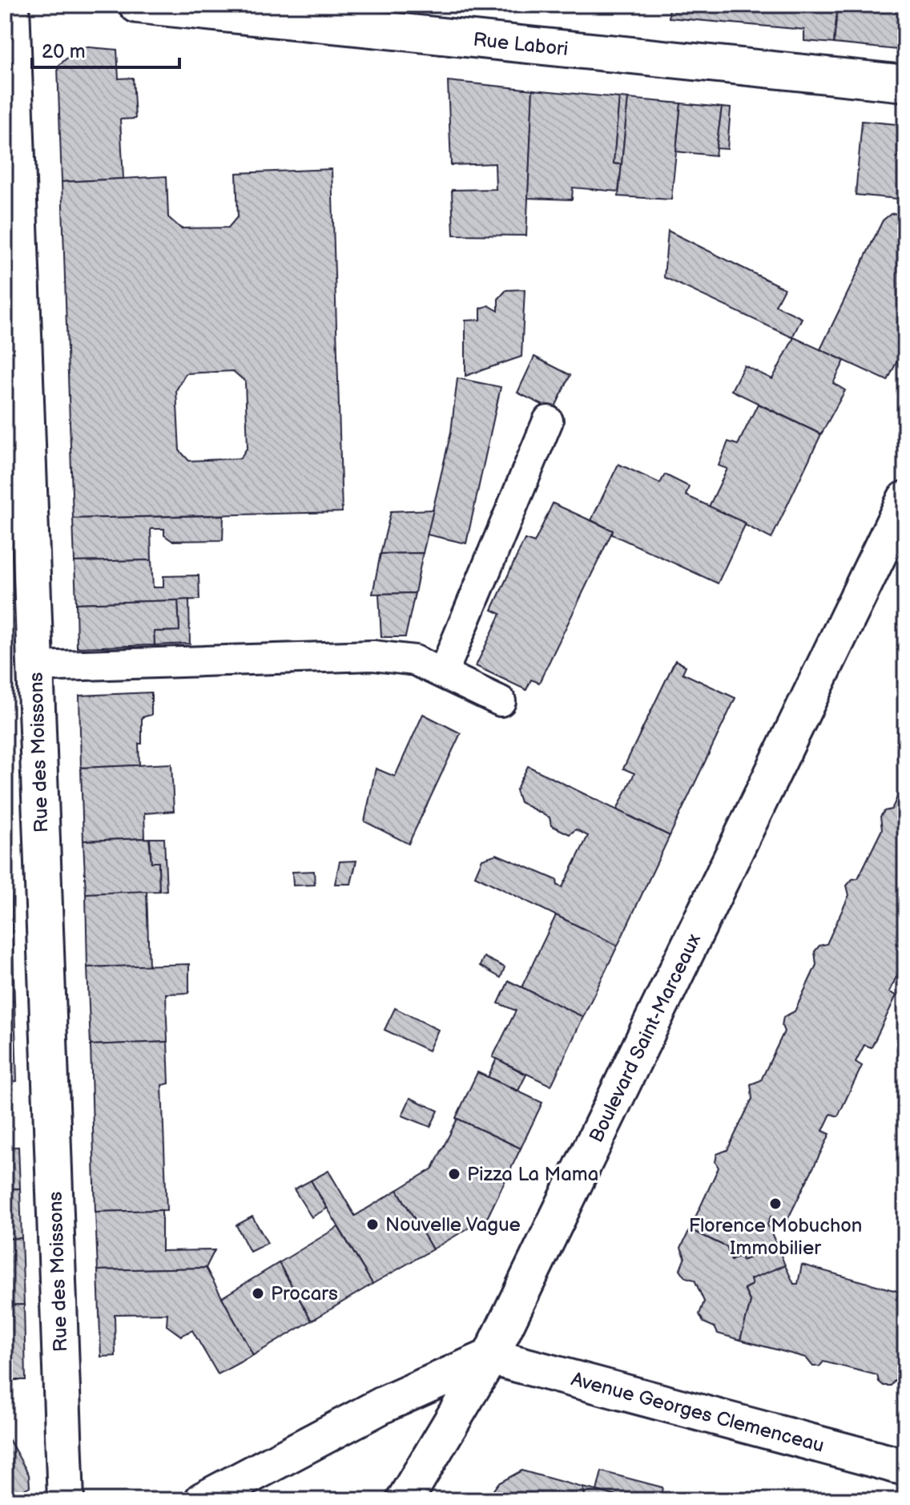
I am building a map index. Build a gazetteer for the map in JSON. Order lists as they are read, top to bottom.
{
  "streets": {
    "street": [
      "Rue Labori",
      "Rue des Moissons",
      "Boulevard Saint-Marceaux",
      "Avenue Georges Clemenceau"
    ]
  },
  "crossings": [
    ["Boulevard Saint-Marceaux", "Avenue Georges Clemenceau"]
  ],
  "places": [
    "Pizza La Mama",
    "Florence Mobuchon Immobilier",
    "Nouvelle Vague",
    "Procars"
  ],
  "scale_bar": "20 m"
}
